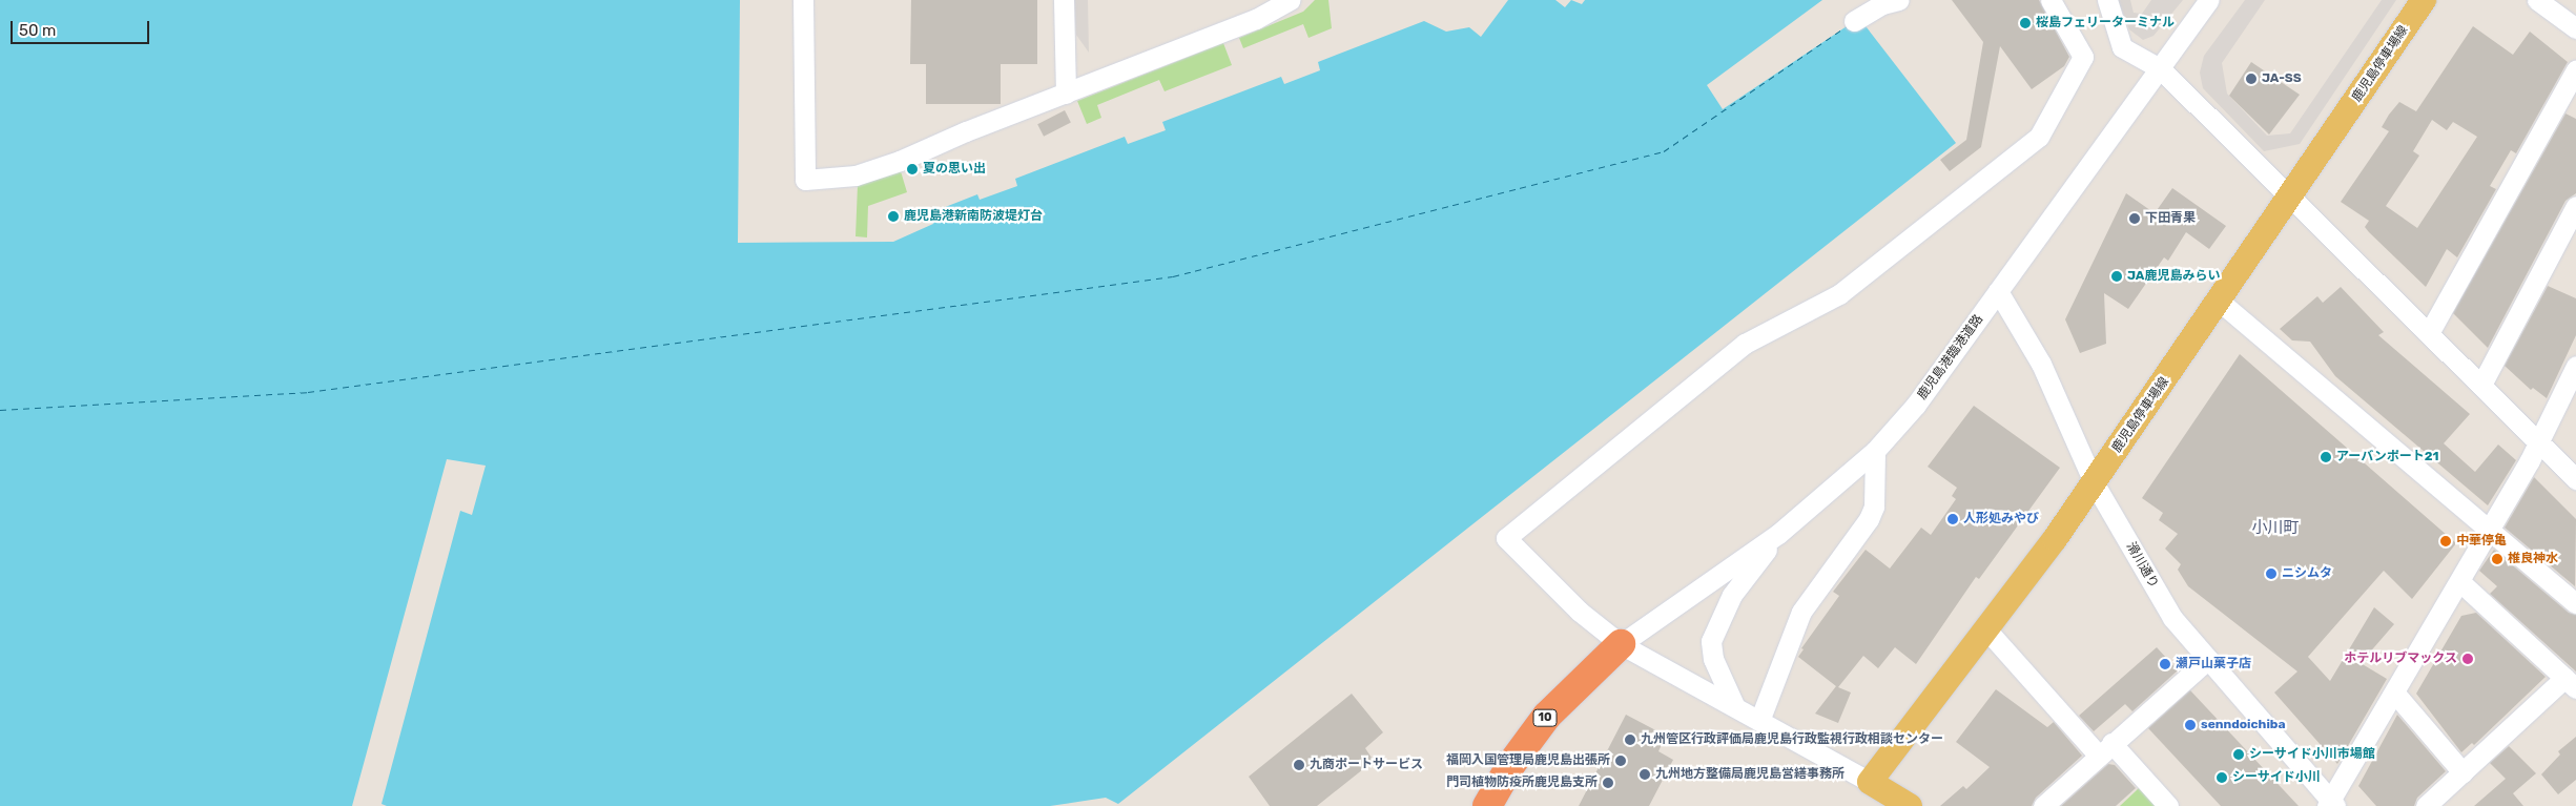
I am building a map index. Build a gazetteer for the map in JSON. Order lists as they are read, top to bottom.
{
  "streets": {
    "highway": ["10"],
    "main road": ["鹿児島停車場線"],
    "street": ["鹿児島港臨港道路", "滑川通り"]
  },
  "crossings": [
    ["鹿児島停車場線", "滑川通り"],
    ["鹿児島港臨港道路", "滑川通り"],
    ["鹿児島港臨港道路", "10"]
  ],
  "districts": ["小川町"],
  "places": [
    "桜島フェリーターミナル",
    "JA-SS",
    "夏の思い出",
    "鹿児島港新南防波堤灯台",
    "下田青果",
    "JA鹿児島みらい",
    "アーバンポート21",
    "人形処みやび",
    "中華停亀",
    "椎良神水",
    "ニシムタ",
    "ホテルリブマックス",
    "瀬戸山菓子店",
    "senndoichiba",
    "九州管区行政評価局鹿児島行政監視行政相談センター",
    "シーサイド小川市場館",
    "福岡入国管理局鹿児島出張所",
    "九商ポートサービス",
    "九州地方整備局鹿児島営繕事務所",
    "シーサイド小川",
    "門司植物防疫所鹿児島支所"
  ],
  "scale_bar": "50 m"
}
